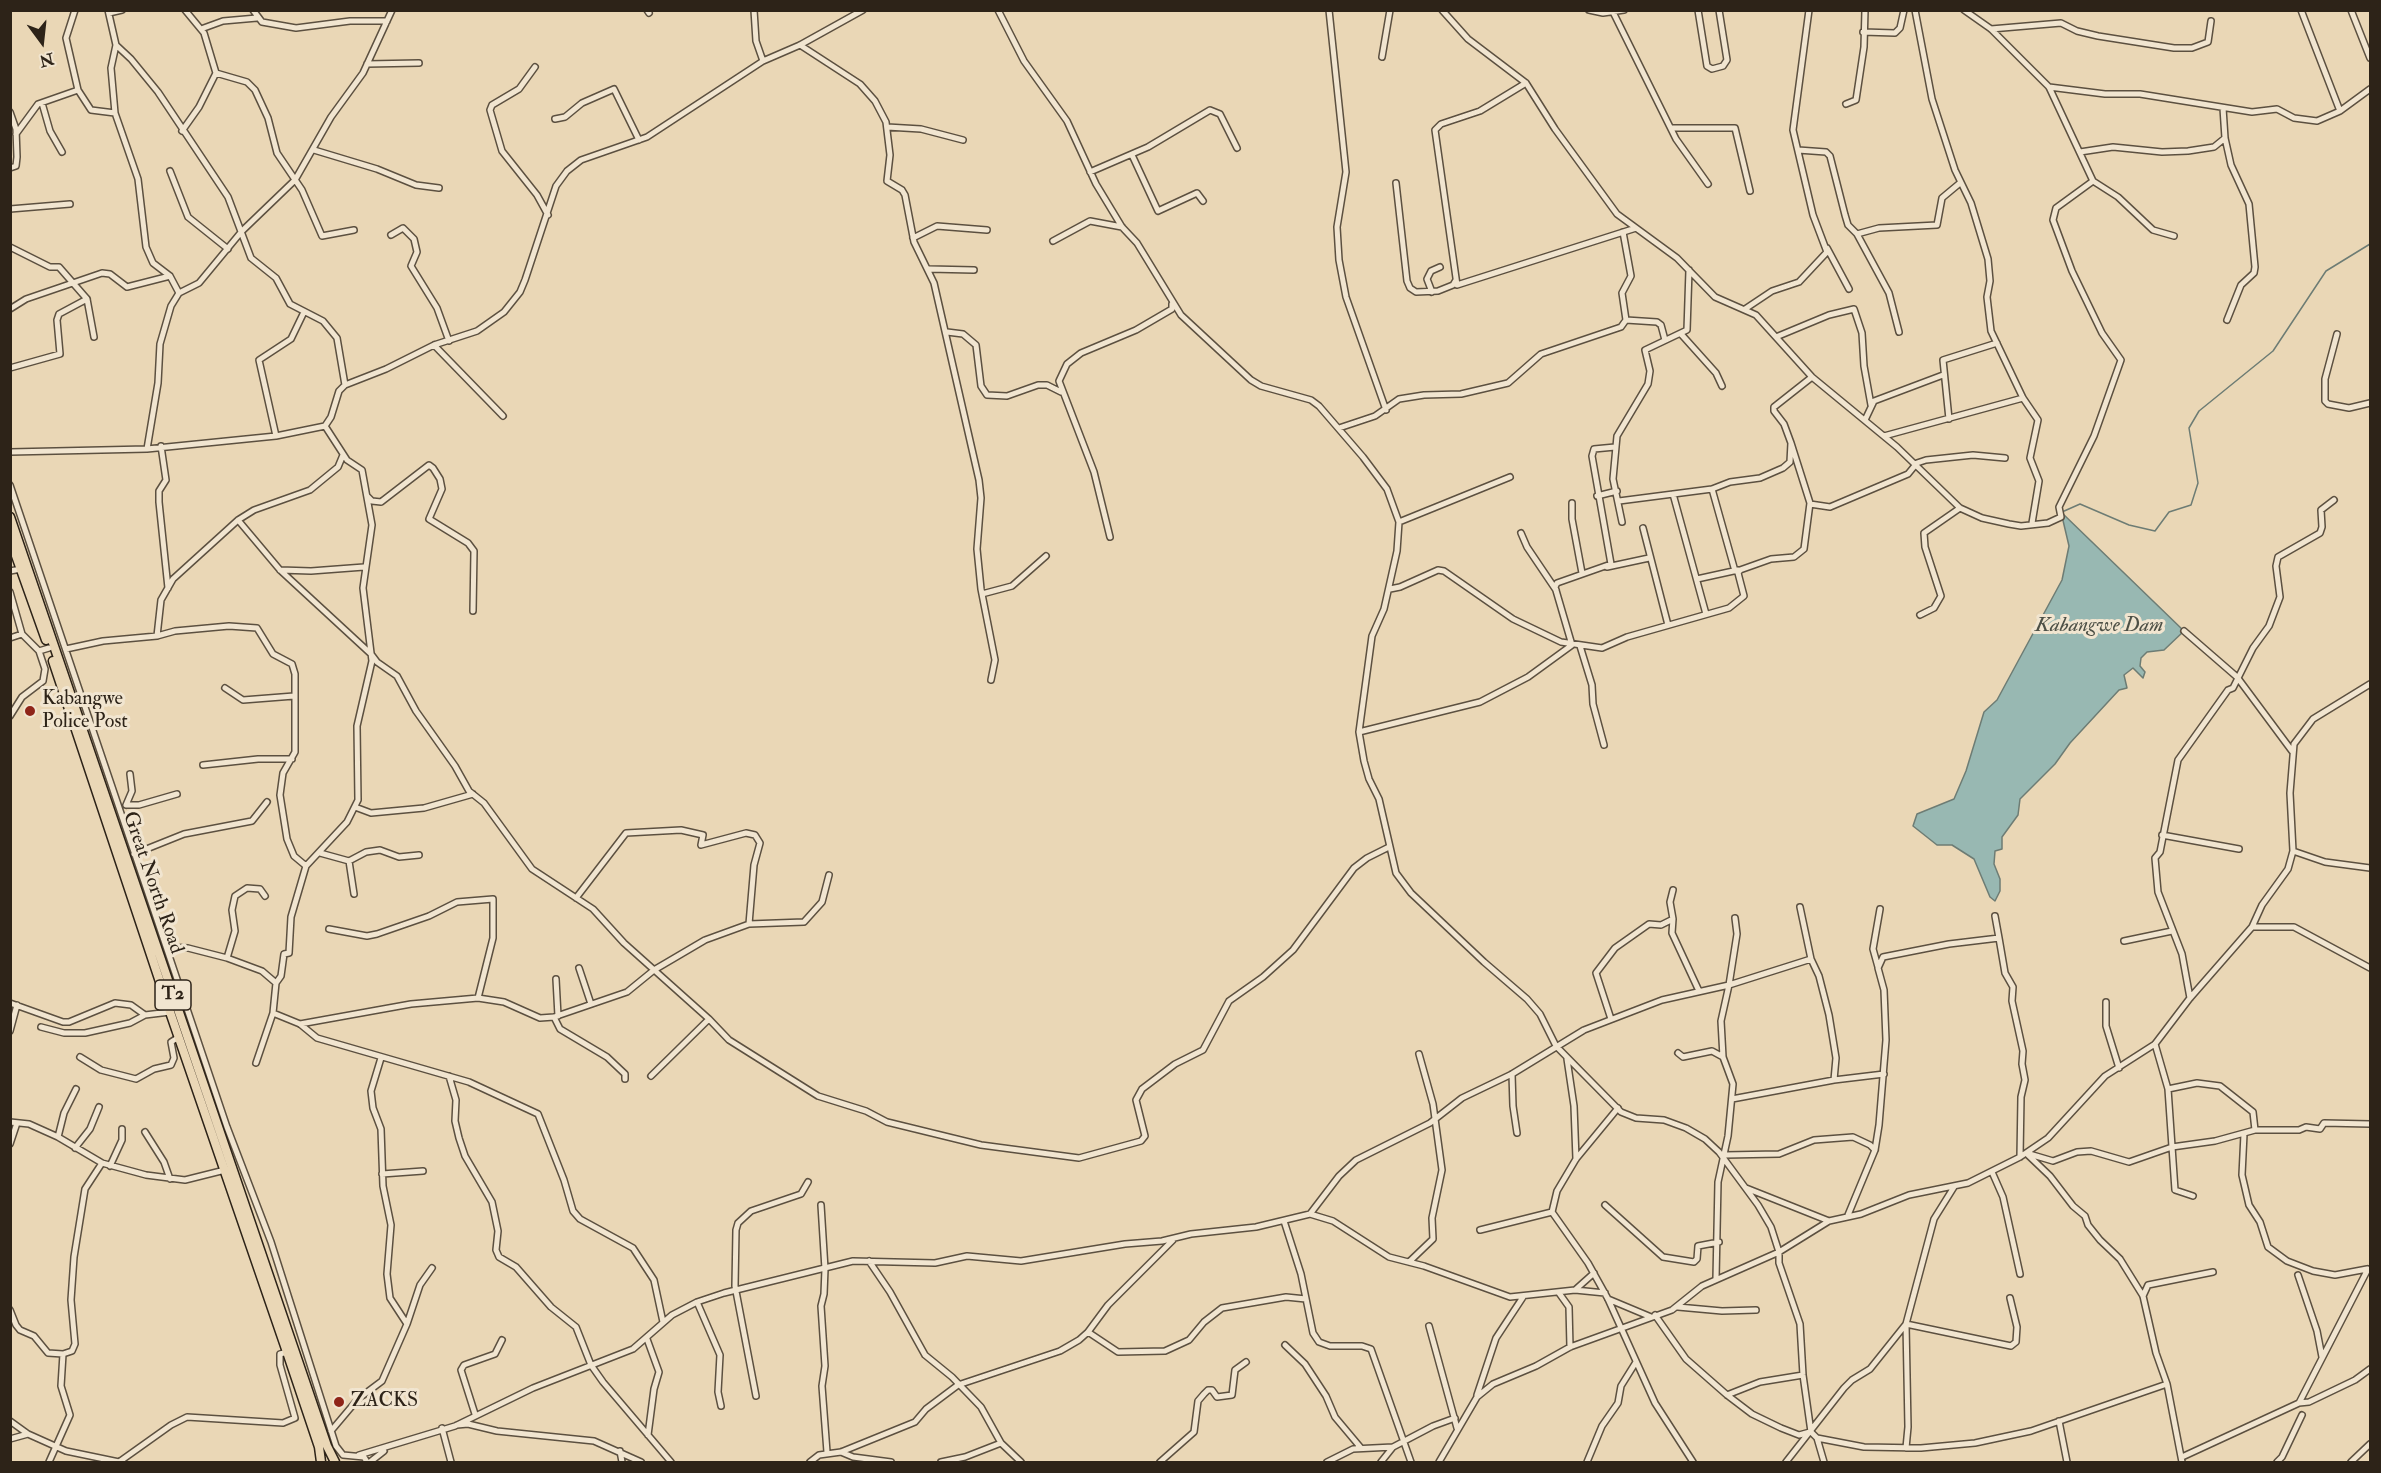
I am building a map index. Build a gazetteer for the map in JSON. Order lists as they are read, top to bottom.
{
  "streets": {
    "main road": ["Great North Road", "T2"]
  },
  "water": ["Kabangwe Dam"],
  "places": ["Kabangwe Police Post", "ZACKS"],
  "north": "bottom"
}
